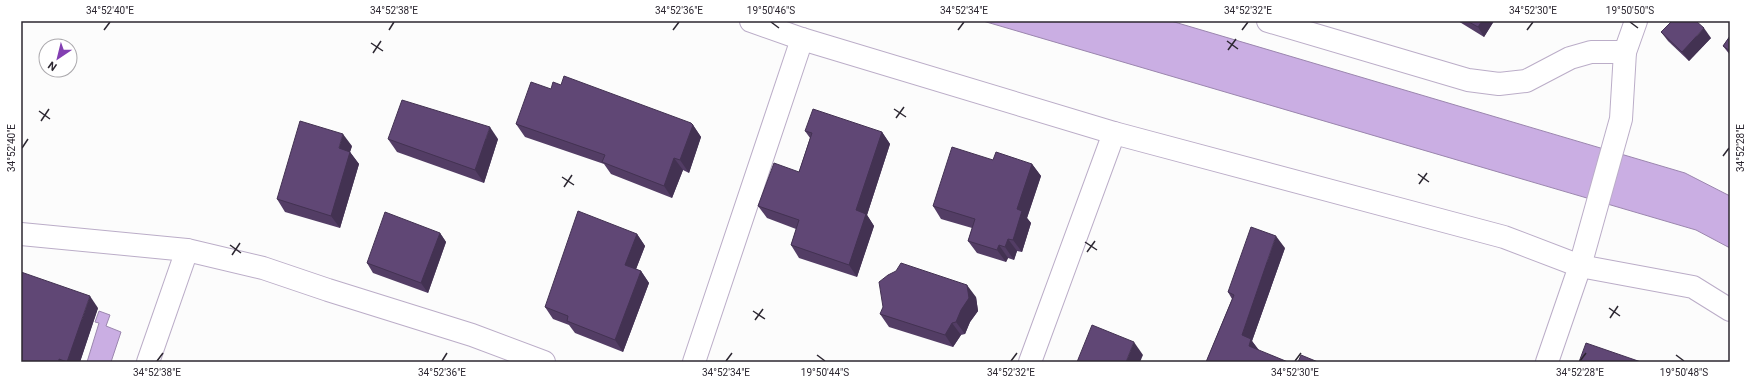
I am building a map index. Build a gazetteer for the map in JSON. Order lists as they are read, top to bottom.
{
  "north": "bottom left",
  "coordinates": [
    "34°52'40\"E",
    "34°52'38\"E",
    "34°52'36\"E",
    "19°50'46\"S",
    "34°52'34\"E",
    "34°52'32\"E",
    "34°52'30\"E",
    "19°50'50\"S",
    "34°52'28\"E",
    "19°50'44\"S",
    "19°50'48\"S"
  ]
}
